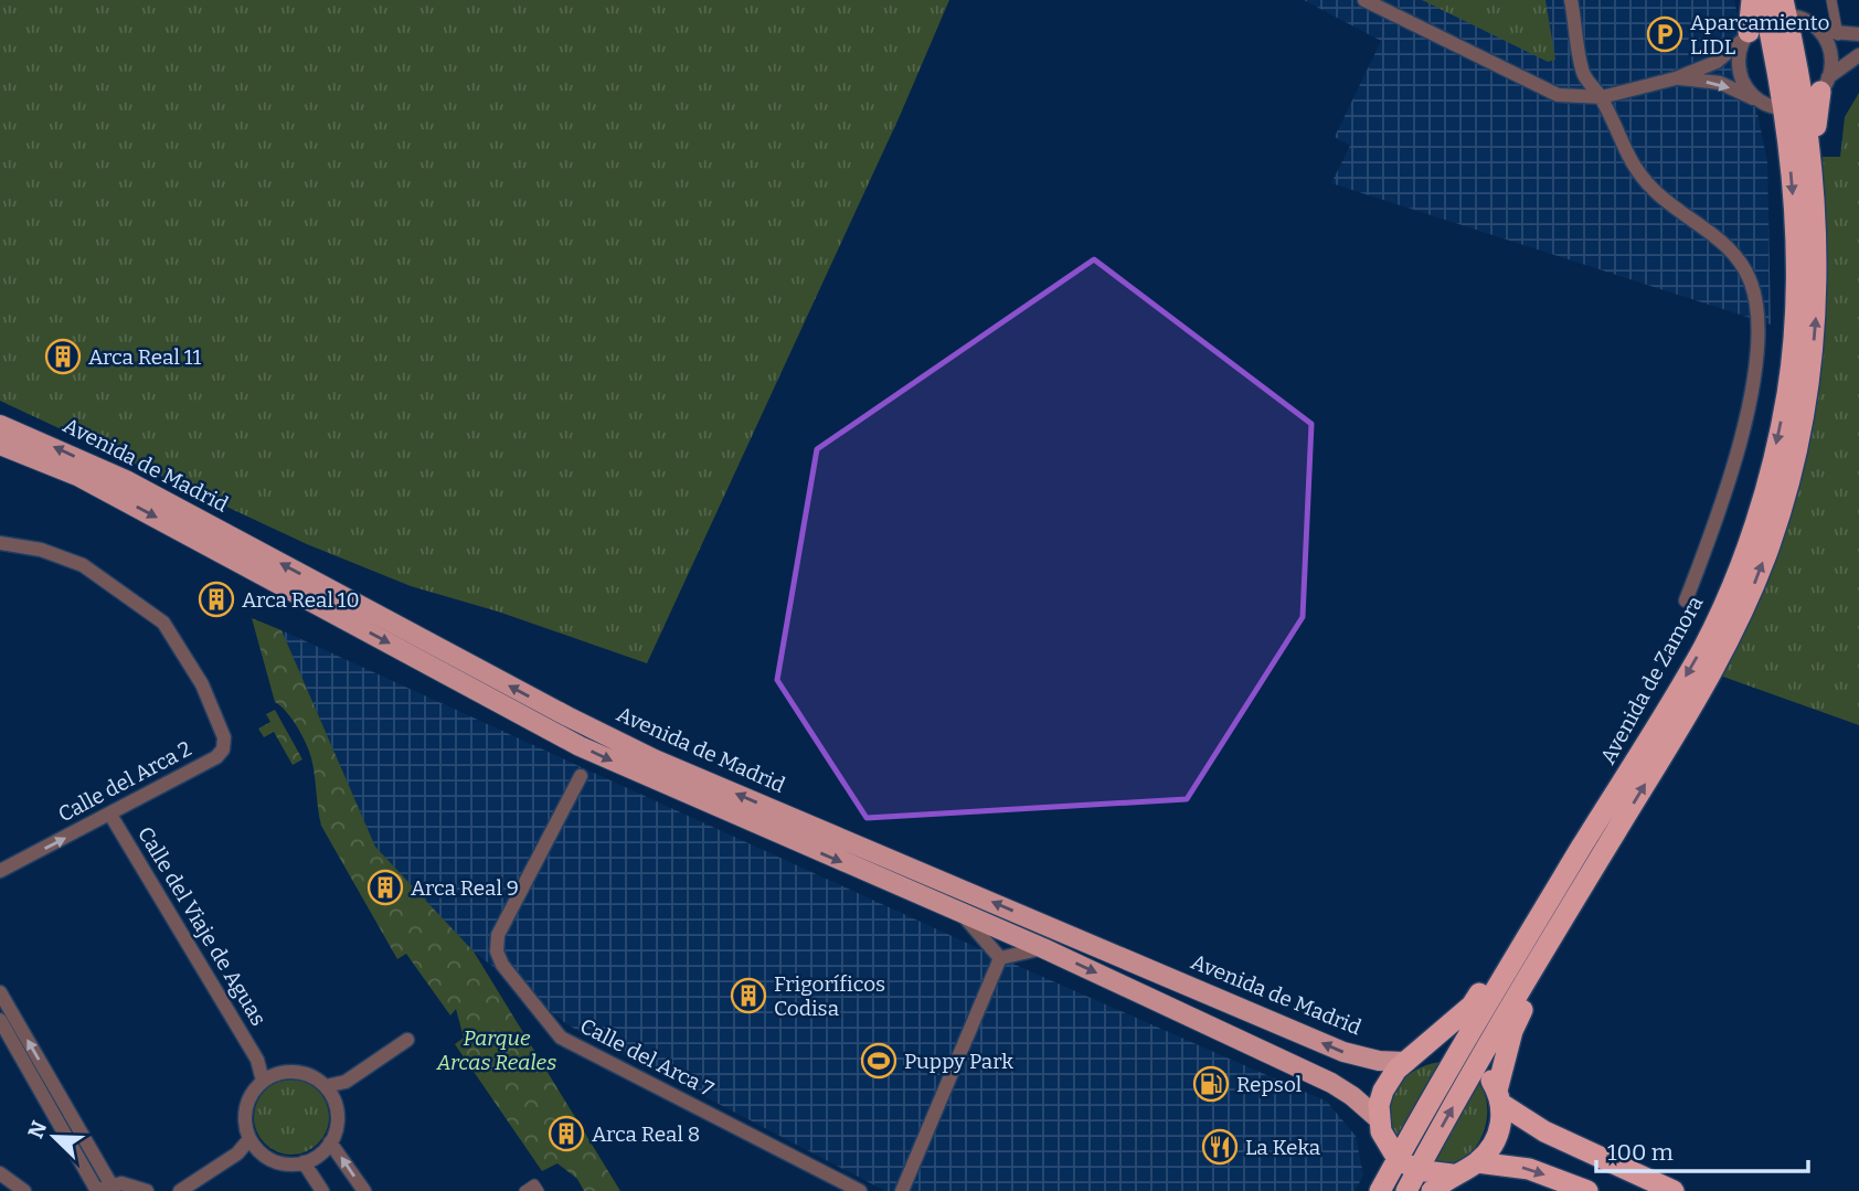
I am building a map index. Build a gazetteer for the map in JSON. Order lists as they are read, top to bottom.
{
  "streets": {
    "highway": ["Avenida de Zamora"],
    "main road": ["Avenida de Madrid"],
    "street": ["Calle del Arca 2", "Calle del Viaje de Aguas", "Calle del Arca 7"]
  },
  "crossings": [
    ["Calle del Arca 2", "Calle del Viaje de Aguas"]
  ],
  "parks": ["Parque Arcas Reales"],
  "places": {
    "parking": ["Aparcamiento LIDL"],
    "building": [
      "Arca Real 11",
      "Arca Real 10",
      "Arca Real 9",
      "Frigoríficos Codisa",
      "Arca Real 8"
    ],
    "sports": ["Puppy Park"],
    "fuel station": ["Repsol"],
    "restaurant": ["La Keka"]
  },
  "scale_bar": "100 m",
  "north": "top left"
}
